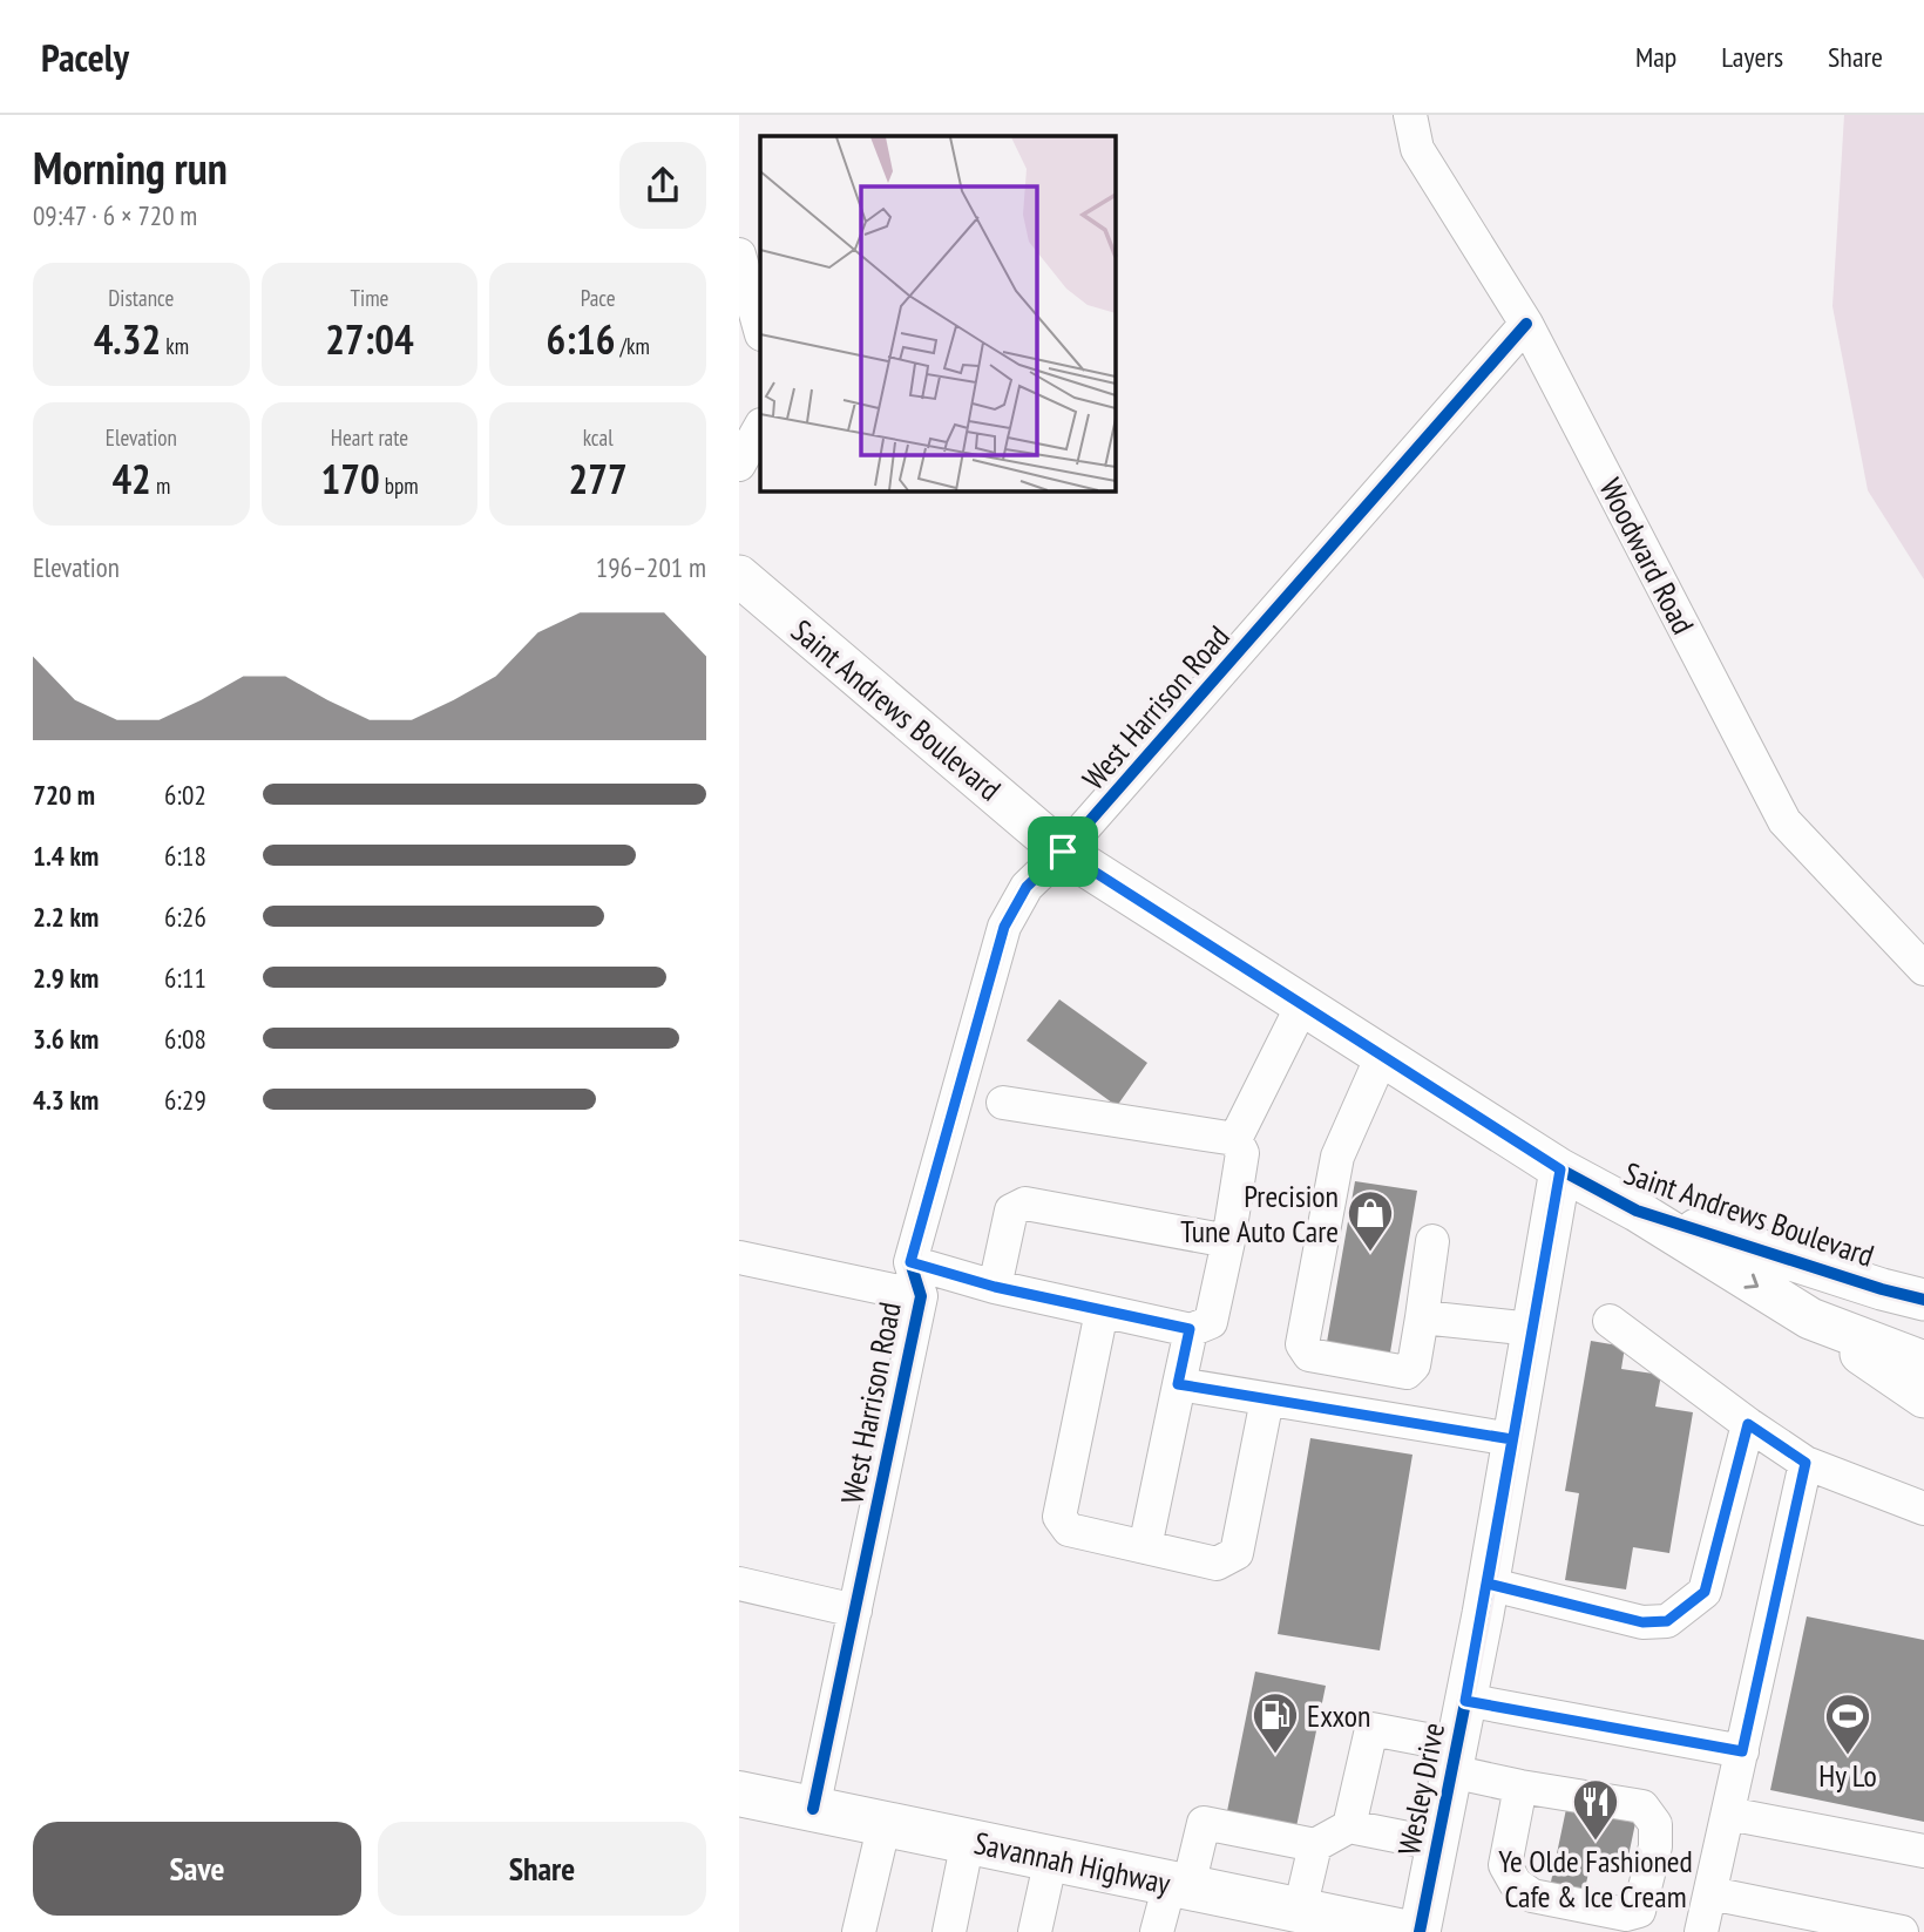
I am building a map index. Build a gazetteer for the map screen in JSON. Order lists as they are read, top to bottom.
{
  "streets": {
    "highway": ["Savannah Highway"],
    "main road": ["Saint Andrews Boulevard", "Wesley Drive"],
    "street": ["Woodward Road", "West Harrison Road"]
  },
  "crossings": [
    ["Woodward Road", "West Harrison Road"],
    ["West Harrison Road", "Saint Andrews Boulevard"],
    ["West Harrison Road", "Savannah Highway"],
    ["Saint Andrews Boulevard", "Wesley Drive"]
  ],
  "places": {
    "shop": ["Precision Tune Auto Care"],
    "fuel station": ["Exxon"],
    "sports": ["Hy Lo"],
    "restaurant": ["Ye Olde Fashioned Cafe & Ice Cream"]
  },
  "page": {
    "header": "Pacely",
    "nav": ["Map", "Layers", "Share"],
    "heading": ["Morning run", "09:47 · 6 × 720 m"],
    "stats": [
      ["Distance", "4.32 km"],
      ["Time", "27:04"],
      ["Pace", "6:16 /km"],
      ["Elevation", "42 m"],
      ["Heart rate", "170 bpm"],
      ["kcal", "277"]
    ],
    "chart": ["Elevation", "196–201 m"],
    "list": [
      {
        "name": "720 m",
        "note": "6:02"
      },
      {
        "name": "1.4 km",
        "note": "6:18"
      },
      {
        "name": "2.2 km",
        "note": "6:26"
      },
      {
        "name": "2.9 km",
        "note": "6:11"
      },
      {
        "name": "3.6 km",
        "note": "6:08"
      },
      {
        "name": "4.3 km",
        "note": "6:29"
      }
    ],
    "buttons": ["Save", "Share"]
  }
}
